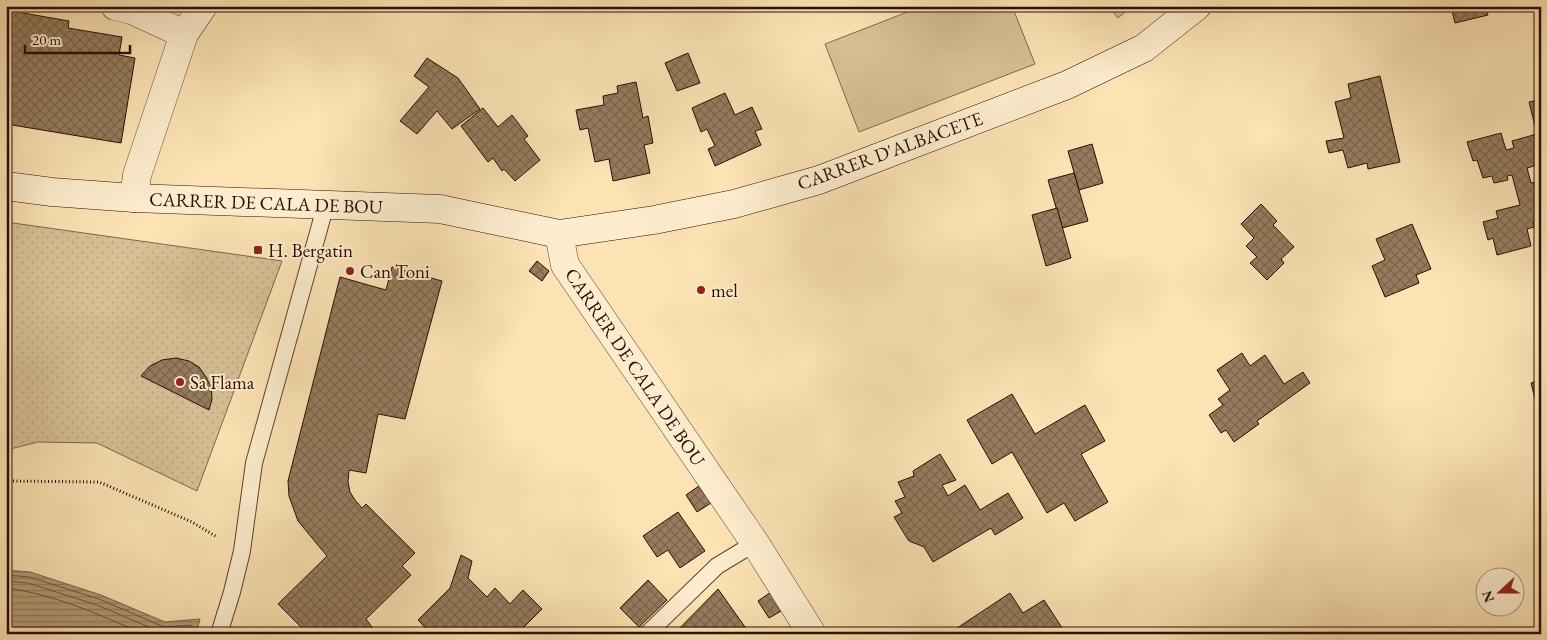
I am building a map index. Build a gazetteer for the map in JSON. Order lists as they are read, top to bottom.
{
  "streets": {
    "street": ["CARRER D'ALBACETE", "CARRER DE CALA DE BOU"]
  },
  "crossings": [
    ["CARRER D'ALBACETE", "CARRER DE CALA DE BOU"]
  ],
  "places": {
    "transit": ["H. Bergatin"],
    "other": ["Can Toni", "mel", "Sa Flama"]
  },
  "scale_bar": "20 m",
  "north": "left"
}
